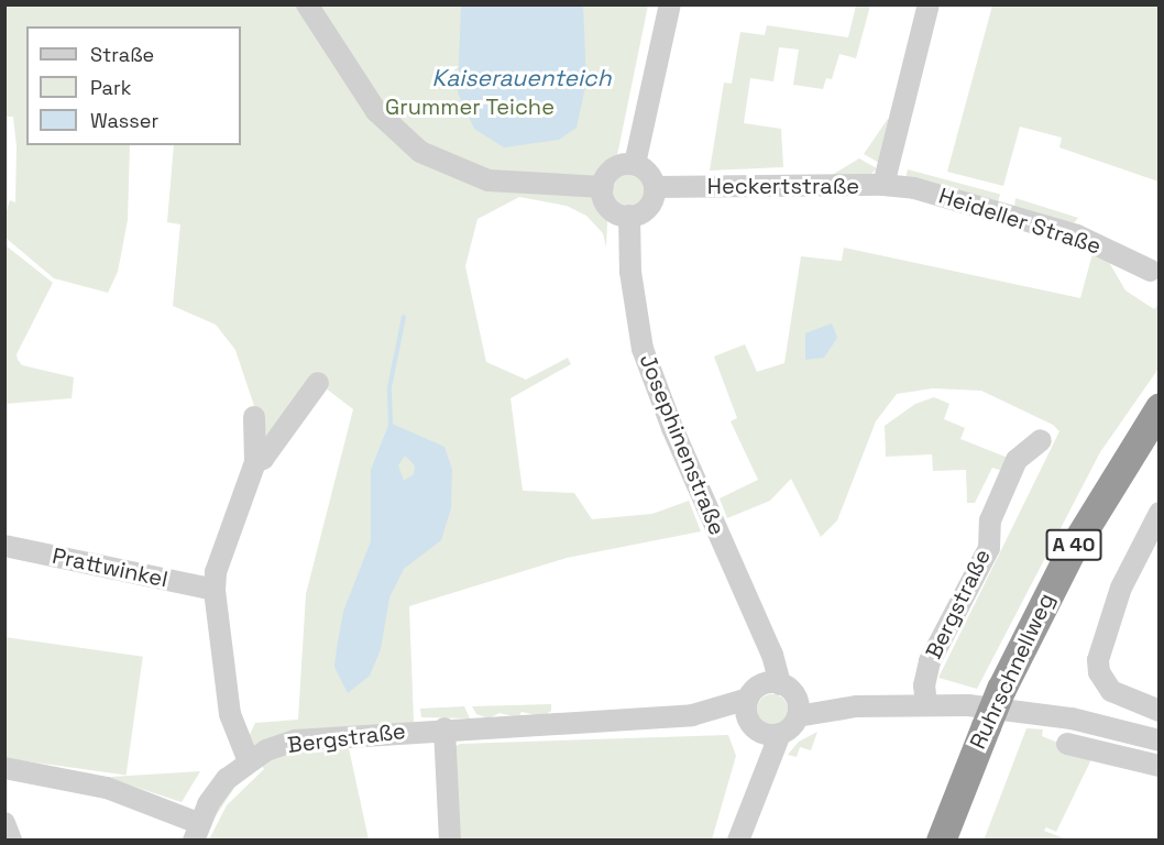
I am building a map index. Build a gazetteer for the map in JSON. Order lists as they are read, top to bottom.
{
  "streets": {
    "highway": ["A 40", "Ruhrschnellweg"],
    "street": [
      "Heckertstraße",
      "Heideller Straße",
      "Josephinenstraße",
      "Prattwinkel",
      "Bergstraße"
    ]
  },
  "crossings": [
    ["Heckertstraße", "Heideller Straße"],
    ["Heckertstraße", "Josephinenstraße"],
    ["Josephinenstraße", "Bergstraße"]
  ],
  "water": ["Kaiserauenteich"],
  "parks": ["Grummer Teiche"],
  "legend": ["Straße", "Park", "Wasser"]
}
